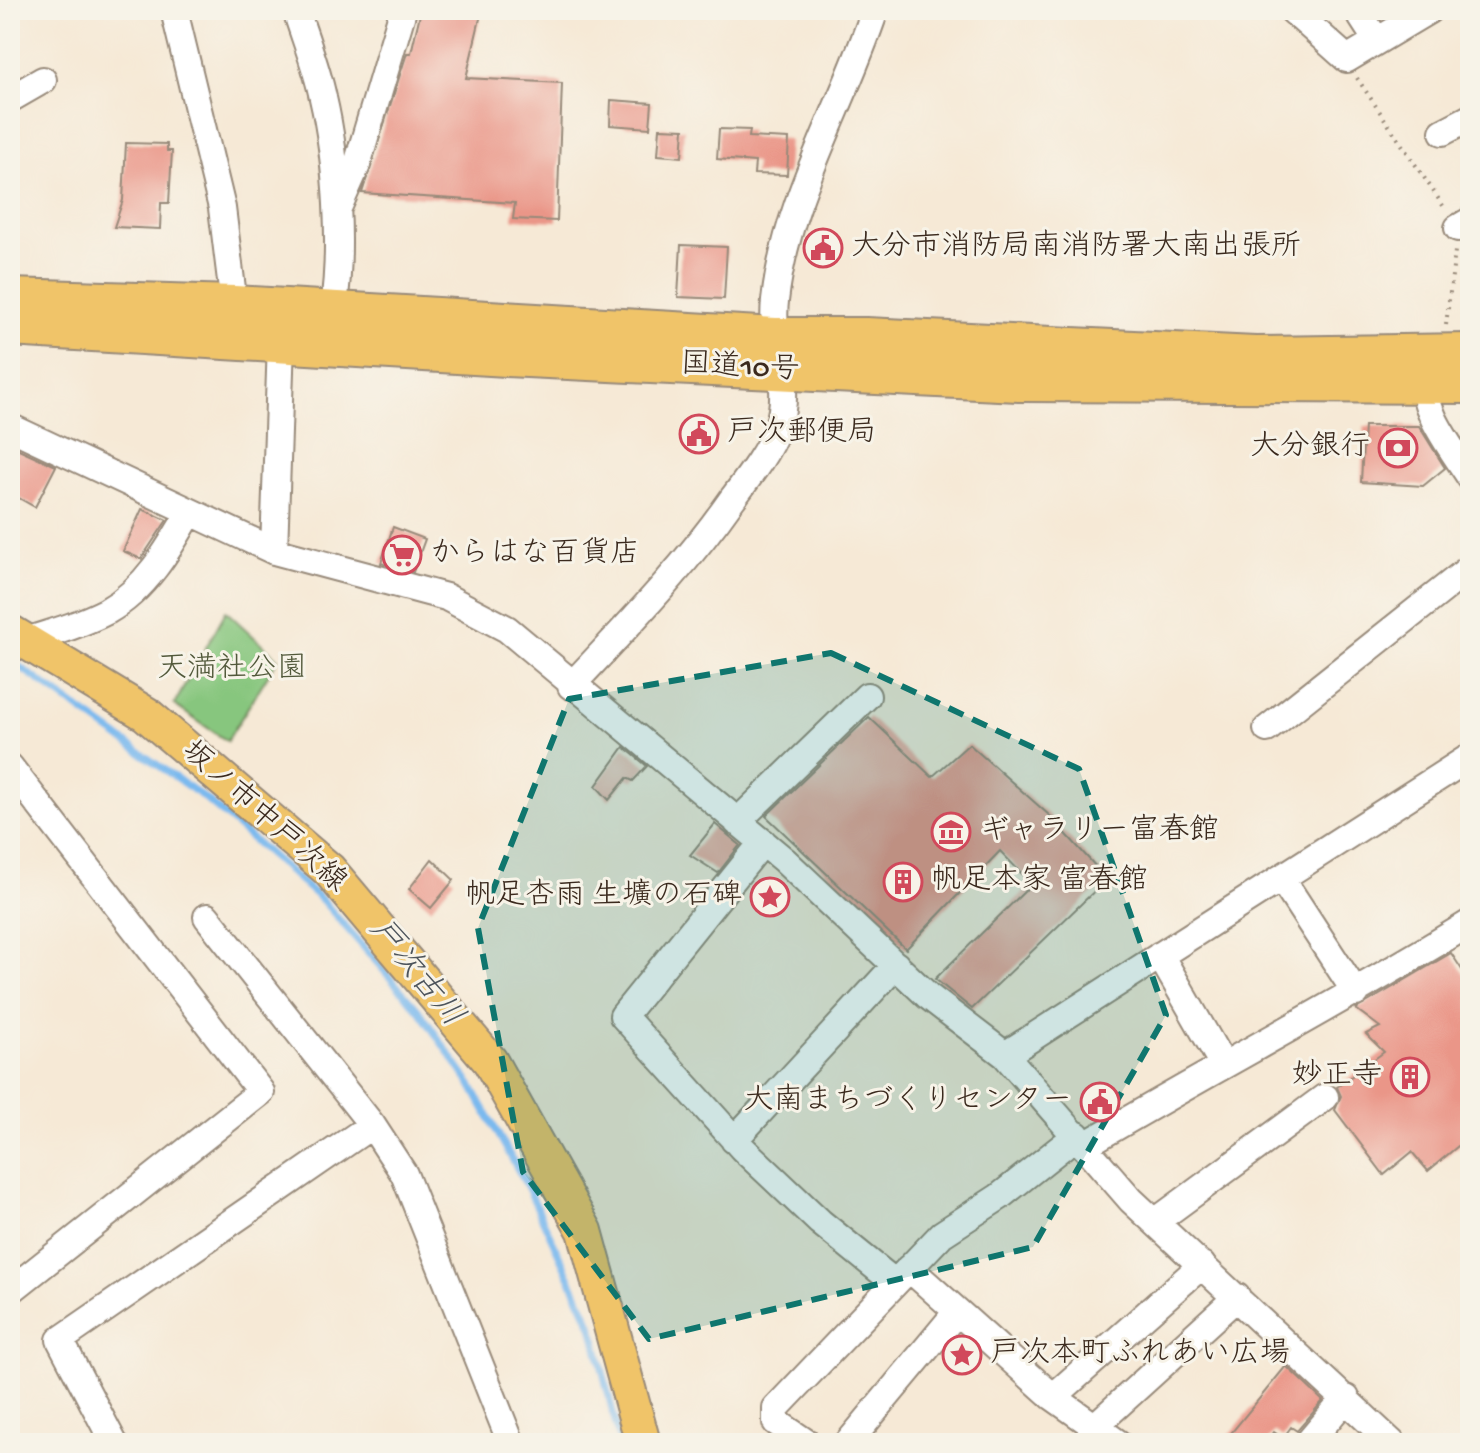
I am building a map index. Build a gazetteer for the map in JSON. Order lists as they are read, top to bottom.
{
  "streets": {
    "highway": ["国道10号"],
    "main road": ["坂ノ市中戸次線"]
  },
  "water": ["戸次古川"],
  "parks": ["天満社公園"],
  "places": {
    "public building": ["大分市消防局南消防署大南出張所", "戸次郵便局", "大南まちづくりセンター"],
    "bank": ["大分銀行"],
    "supermarket": ["からはな百貨店"],
    "museum": ["ギャラリー富春館"],
    "building": ["帆足本家 富春館", "妙正寺"],
    "place": ["帆足杏雨 生壙の石碑", "戸次本町ふれあい広場"]
  }
}
